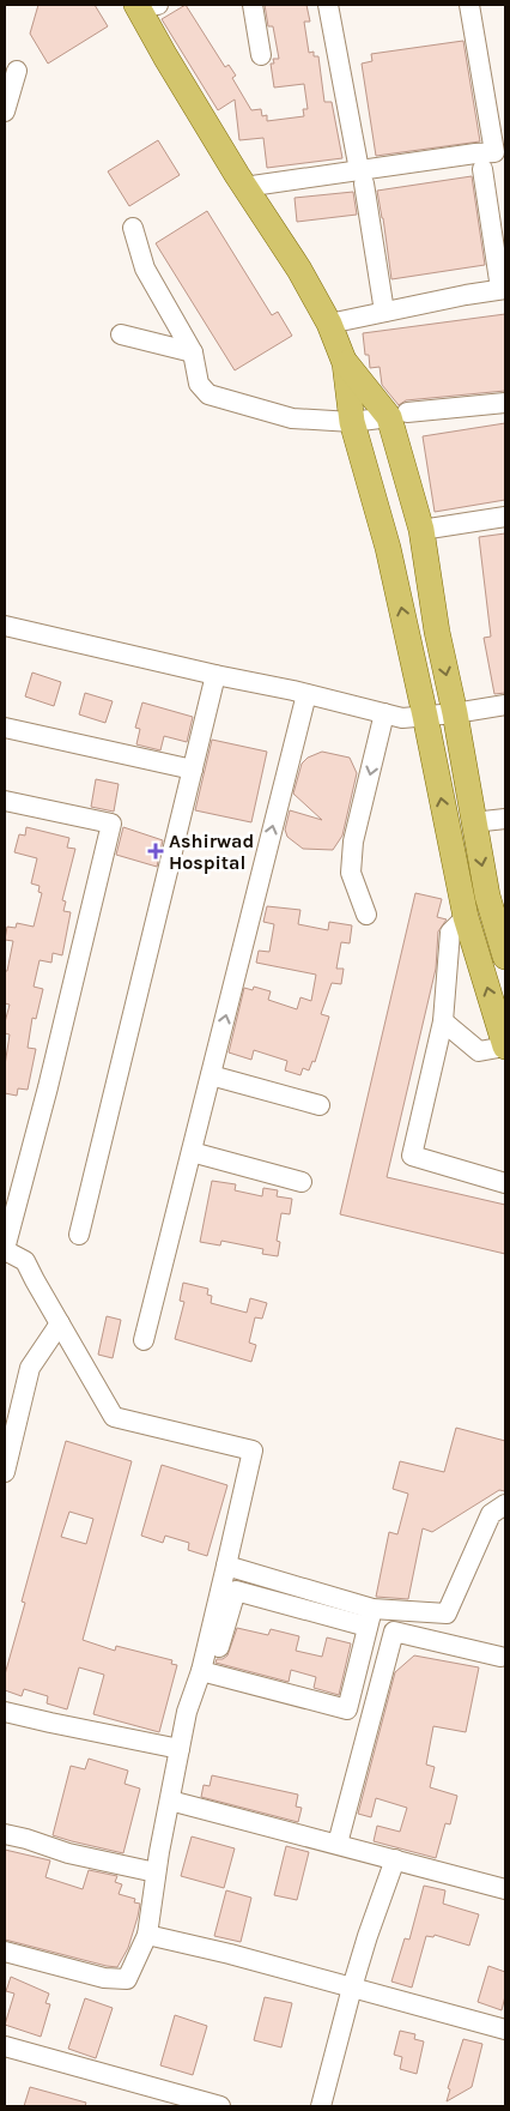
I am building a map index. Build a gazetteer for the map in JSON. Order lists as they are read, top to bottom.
{
  "places": {
    "health": ["Ashirwad Hospital"]
  }
}
